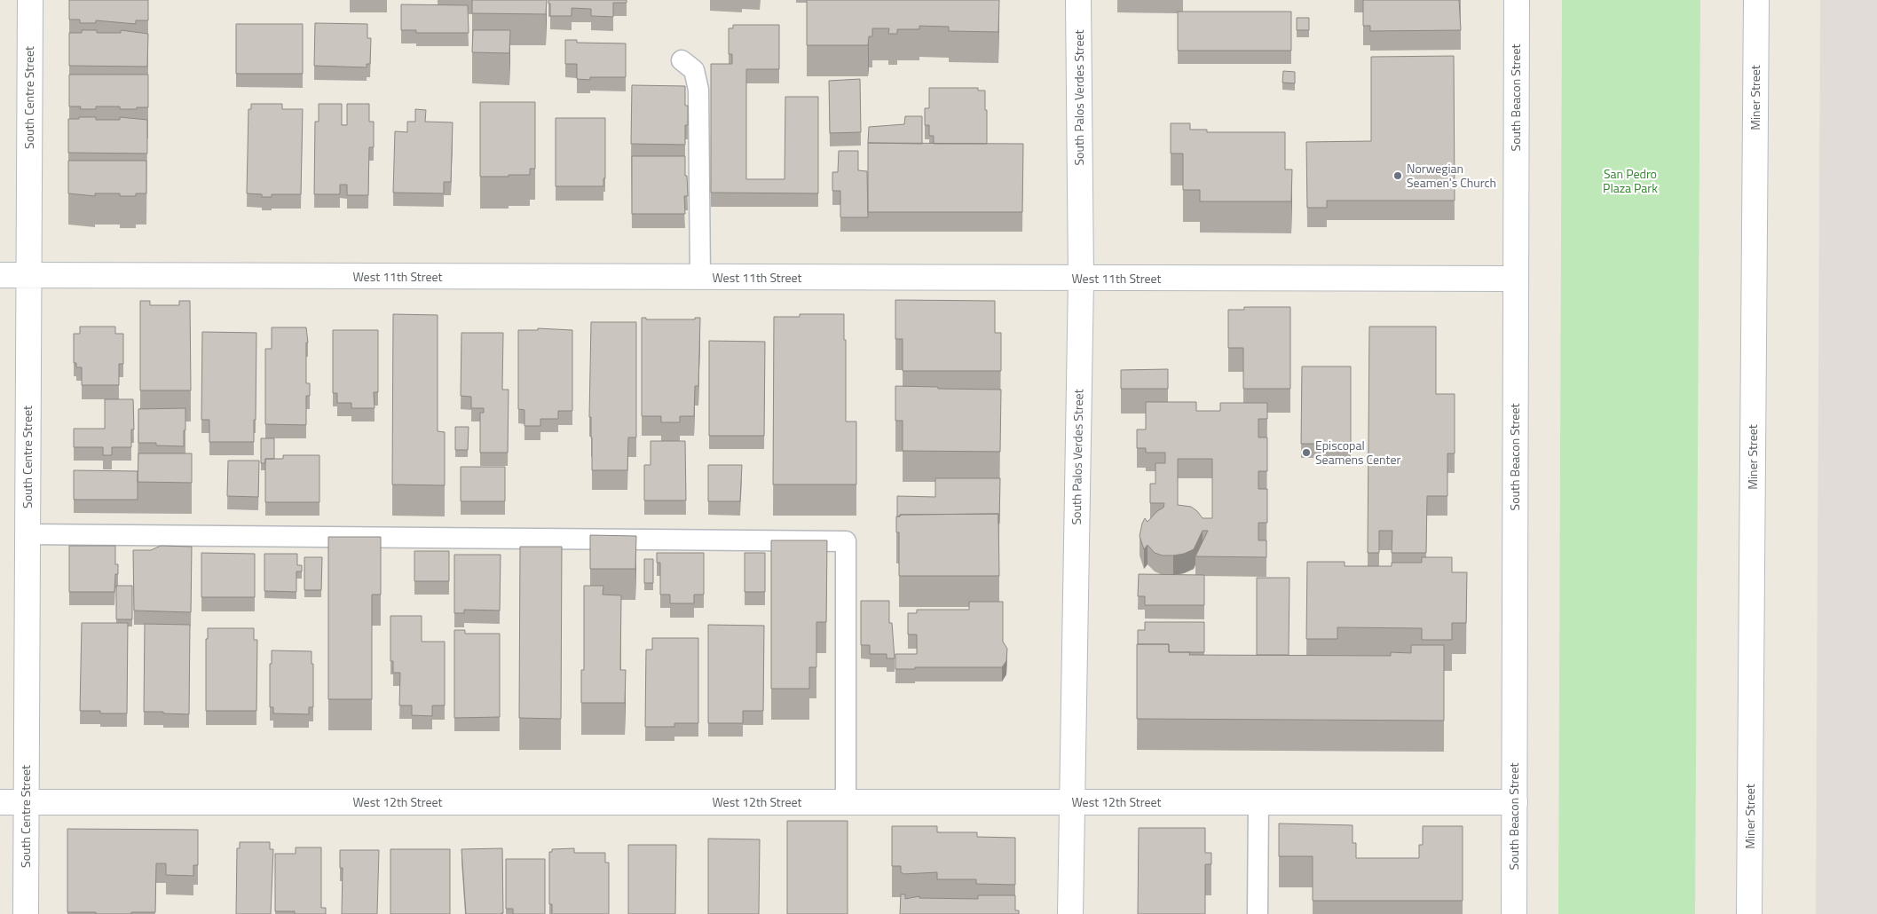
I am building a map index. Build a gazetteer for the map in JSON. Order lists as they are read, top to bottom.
{
  "streets": {
    "street": [
      "South Centre Street",
      "South Palos Verdes Street",
      "South Beacon Street",
      "Miner Street",
      "West 11th Street",
      "West 12th Street"
    ]
  },
  "crossings": [
    ["South Centre Street", "West 11th Street"],
    ["South Centre Street", "West 12th Street"],
    ["South Palos Verdes Street", "West 11th Street"],
    ["South Palos Verdes Street", "West 12th Street"],
    ["South Beacon Street", "West 11th Street"],
    ["South Beacon Street", "West 12th Street"]
  ],
  "parks": ["San Pedro Plaza Park"],
  "places": ["Norwegian Seamen's Church", "Episcopal Seamens Center"]
}
